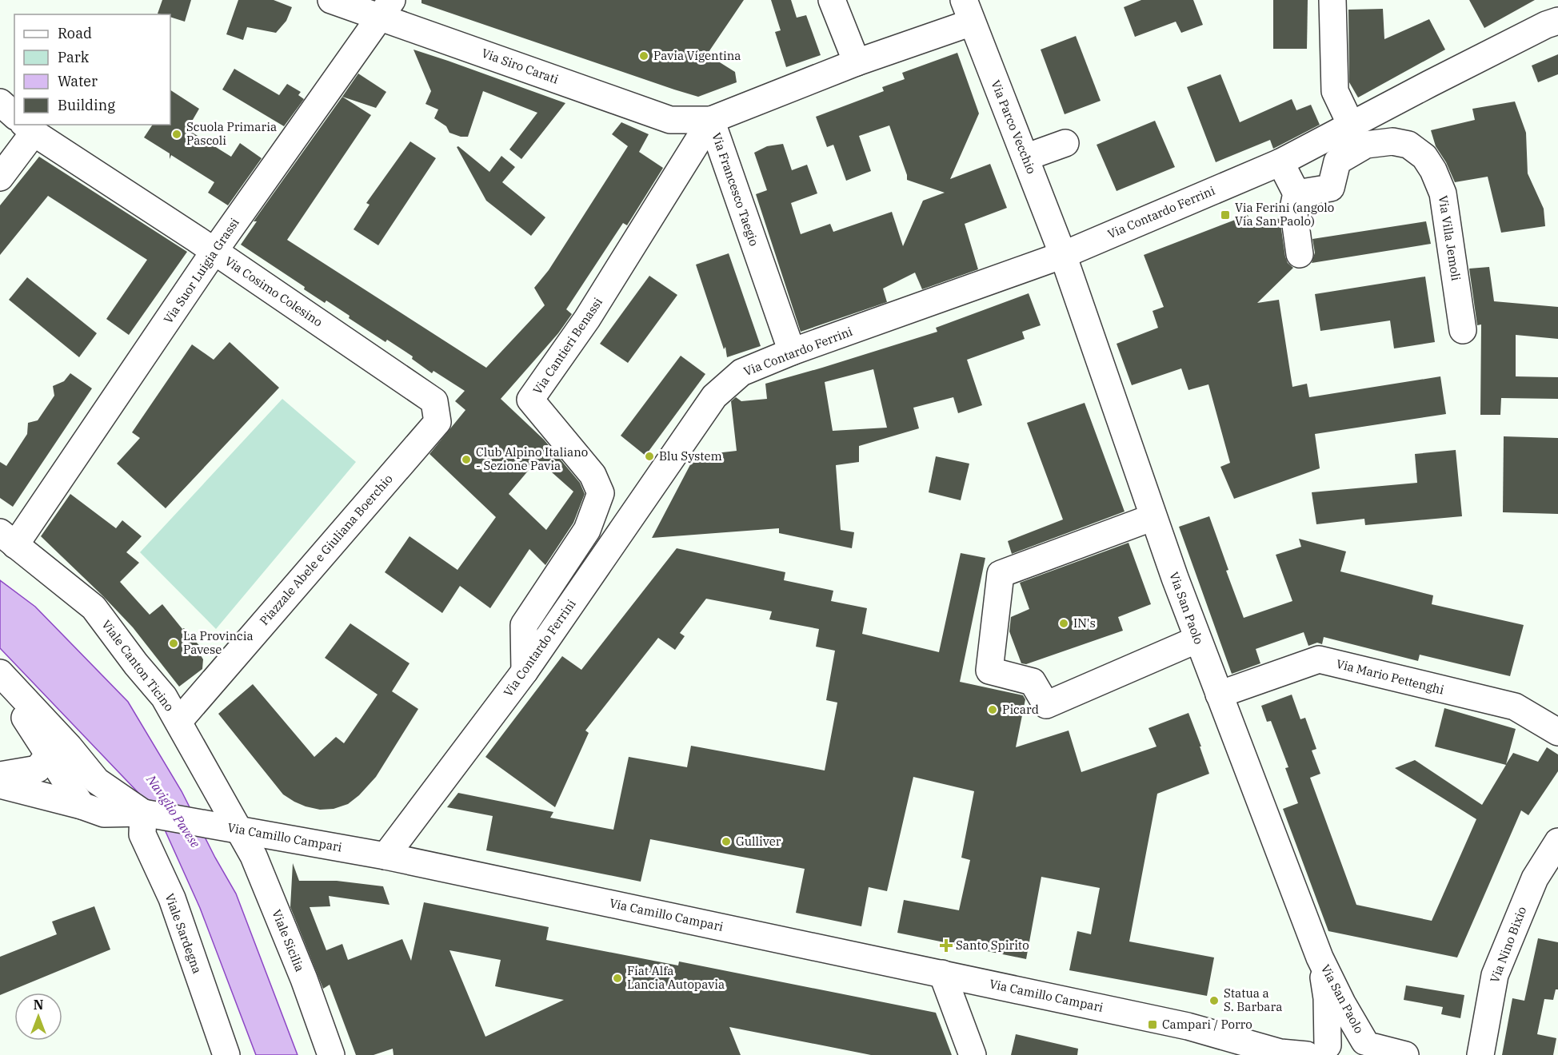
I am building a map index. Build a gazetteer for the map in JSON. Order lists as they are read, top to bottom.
{
  "streets": {
    "street": [
      "Via Siro Carati",
      "Via Parco Vecchio",
      "Via Francesco Taegio",
      "Via Contardo Ferrini",
      "Via Villa Jemoli",
      "Via Suor Luigia Grassi",
      "Via Cosimo Colesino",
      "Via Cantieri Benassi",
      "Piazzale Abele e Giuliana Boerchio",
      "Via San Paolo",
      "Viale Canton Ticino",
      "Via Mario Pettenghi",
      "Via Camillo Campari",
      "Viale Sardegna",
      "Viale Sicilia",
      "Via Nino Bixio"
    ]
  },
  "crossings": [
    ["Via Siro Carati", "Via Francesco Taegio"],
    ["Via Siro Carati", "Via Suor Luigia Grassi"],
    ["Via Siro Carati", "Via Cantieri Benassi"],
    ["Via Parco Vecchio", "Via Francesco Taegio"],
    ["Via Parco Vecchio", "Via Contardo Ferrini"],
    ["Via Parco Vecchio", "Via San Paolo"],
    ["Via Francesco Taegio", "Via Contardo Ferrini"],
    ["Via Francesco Taegio", "Via Cantieri Benassi"],
    ["Via Contardo Ferrini", "Via Cantieri Benassi"],
    ["Via Contardo Ferrini", "Via San Paolo"],
    ["Via Contardo Ferrini", "Via Camillo Campari"],
    ["Via Suor Luigia Grassi", "Via Cosimo Colesino"],
    ["Via Suor Luigia Grassi", "Viale Canton Ticino"],
    ["Via Cosimo Colesino", "Piazzale Abele e Giuliana Boerchio"],
    ["Piazzale Abele e Giuliana Boerchio", "Viale Canton Ticino"],
    ["Via San Paolo", "Via Mario Pettenghi"],
    ["Via San Paolo", "Via Camillo Campari"],
    ["Viale Canton Ticino", "Via Camillo Campari"],
    ["Viale Canton Ticino", "Viale Sicilia"],
    ["Via Camillo Campari", "Viale Sardegna"],
    ["Via Camillo Campari", "Viale Sicilia"]
  ],
  "water": ["Naviglio Pavese"],
  "places": {
    "other": [
      "Pavia Vigentina",
      "Scuola Primaria Pascoli",
      "Blu System",
      "Club Alpino Italiano - Sezione Pavia",
      "IN's",
      "La Provincia Pavese",
      "Picard",
      "Gulliver",
      "Fiat Alfa Lancia Autopavia",
      "Statua a S. Barbara"
    ],
    "transit": ["Via Ferini (angolo Via San Paolo)", "Campari / Porro"],
    "health": ["Santo Spirito"]
  },
  "legend": [
    "Road",
    "Park",
    "Water",
    "Building"
  ],
  "north": "top"
}
